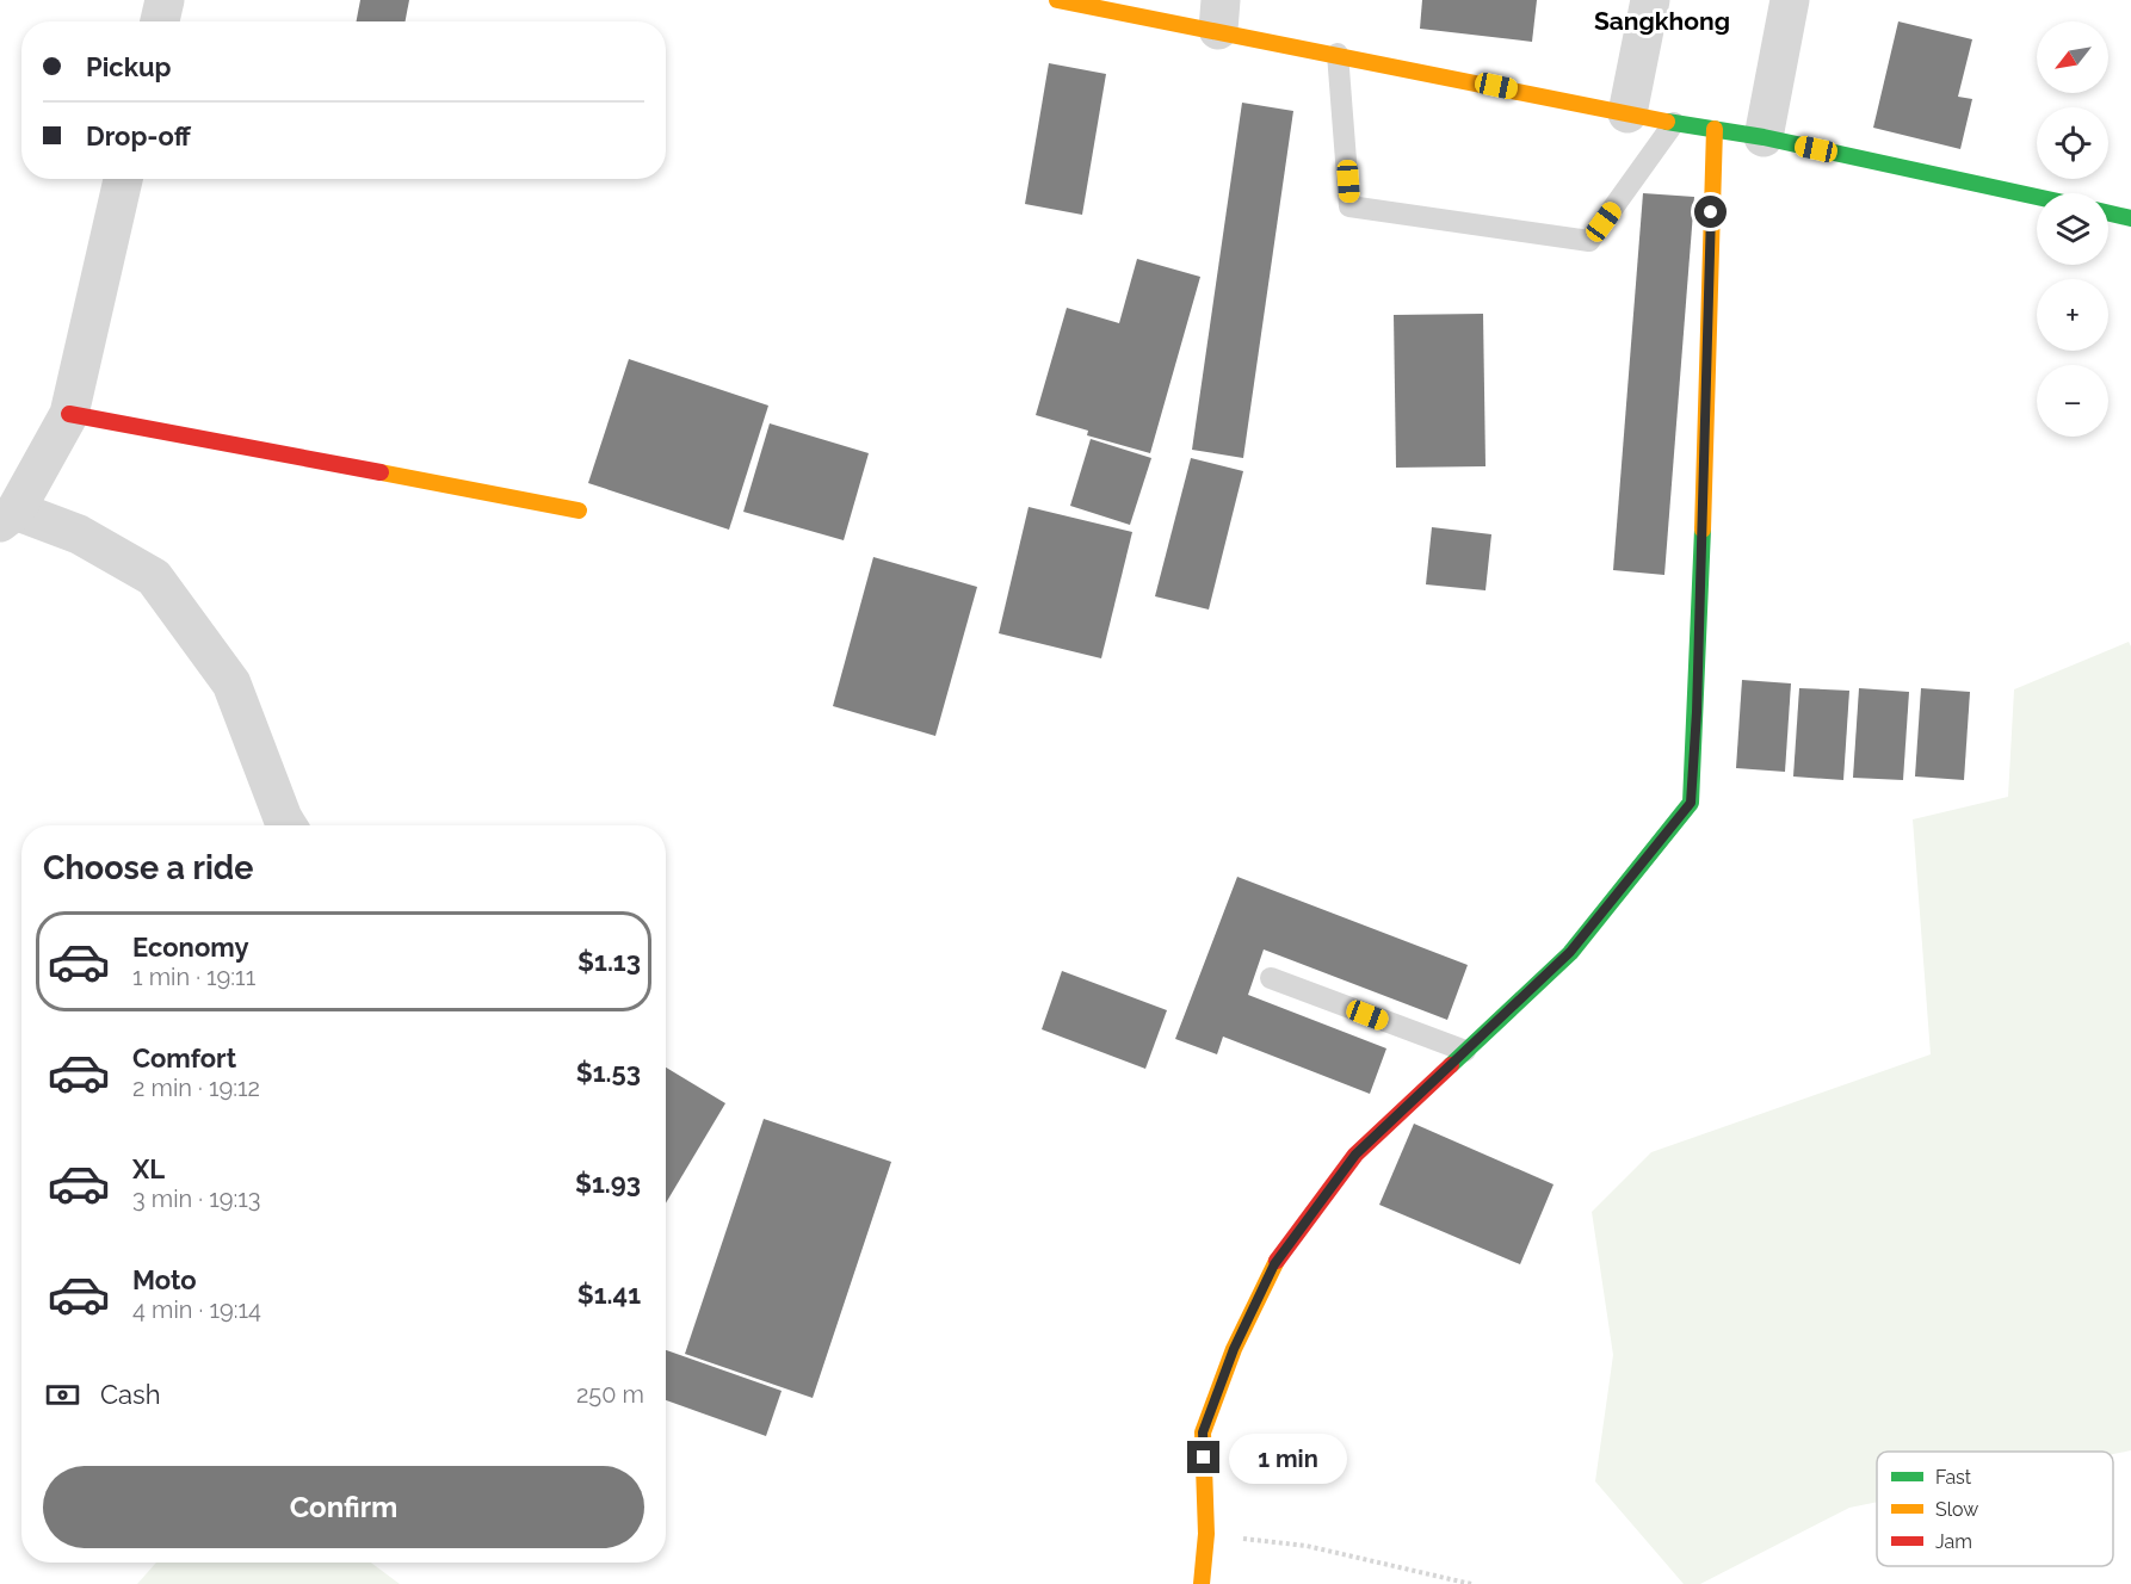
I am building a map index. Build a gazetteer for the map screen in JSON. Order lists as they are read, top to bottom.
{
  "districts": ["Sangkhong"],
  "legend": ["Fast", "Slow", "Jam"],
  "north": "bottom left",
  "page": {
    "map_buttons": ["+", "−"],
    "banner": ["Pickup", "Drop-off"],
    "heading": "Choose a ride",
    "list": [
      {
        "name": "Economy",
        "note": "1 min · 19:11",
        "value": "$1.13"
      },
      {
        "name": "Comfort",
        "note": "2 min · 19:12",
        "value": "$1.53"
      },
      {
        "name": "XL",
        "note": "3 min · 19:13",
        "value": "$1.93"
      },
      {
        "name": "Moto",
        "note": "4 min · 19:14",
        "value": "$1.41"
      }
    ],
    "pay": ["Cash", "250 m"],
    "bubble": "1 min",
    "buttons": "Confirm"
  }
}
